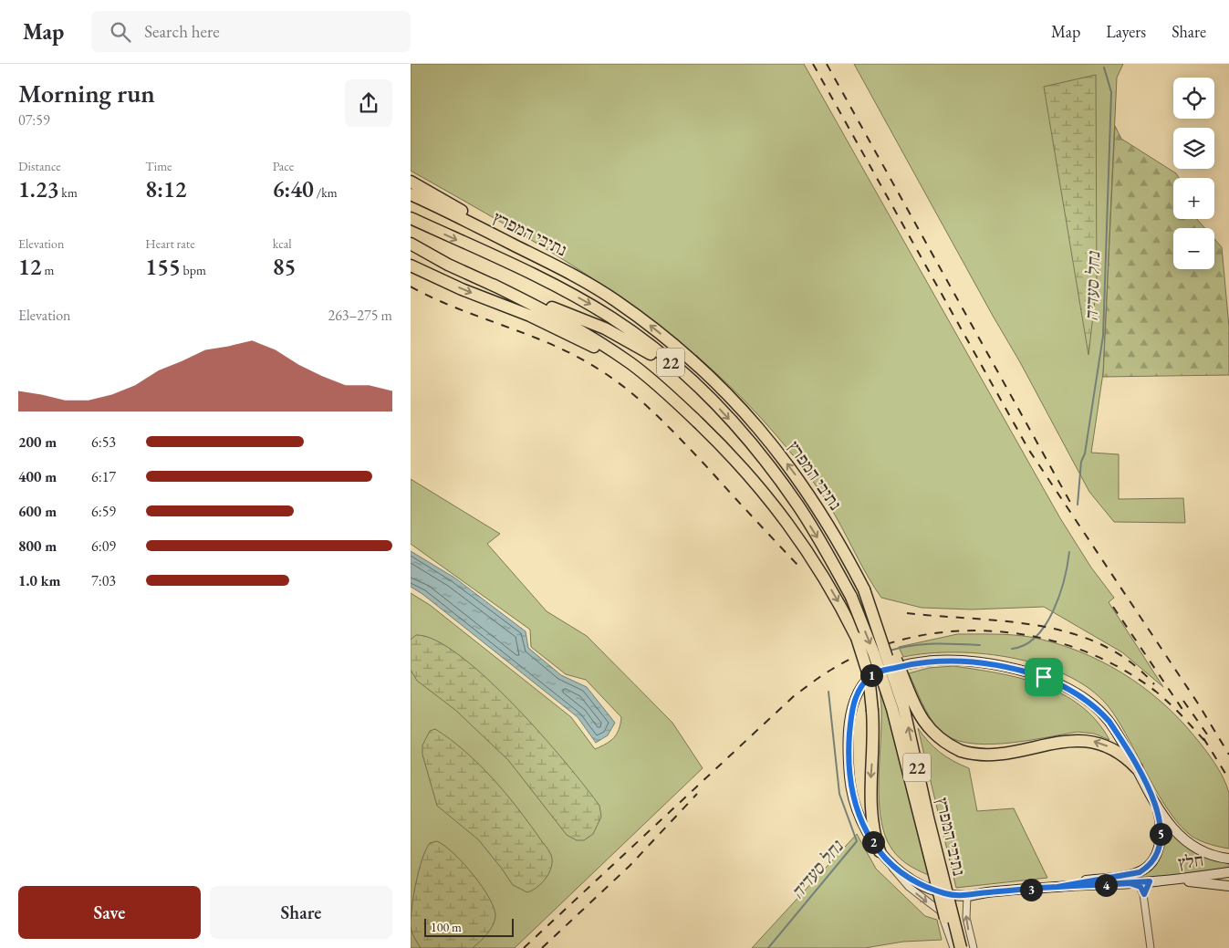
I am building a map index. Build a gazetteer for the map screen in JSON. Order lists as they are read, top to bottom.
{
  "streets": {
    "highway": ["נתיבי המפרץ", "22"],
    "street": ["חלץ"]
  },
  "water": ["נחל סעדיה"],
  "scale_bar": "100 m",
  "page": {
    "header": "Map",
    "search": "Search here",
    "nav": ["Map", "Layers", "Share"],
    "heading": ["Morning run", "07:59"],
    "map_buttons": ["+", "−"],
    "stats": [
      ["Distance", "1.23 km"],
      ["Time", "8:12"],
      ["Pace", "6:40 /km"],
      ["Elevation", "12 m"],
      ["Heart rate", "155 bpm"],
      ["kcal", "85"]
    ],
    "chart": ["Elevation", "263–275 m"],
    "list": [
      {
        "name": "200 m",
        "note": "6:53"
      },
      {
        "name": "400 m",
        "note": "6:17"
      },
      {
        "name": "600 m",
        "note": "6:59"
      },
      {
        "name": "800 m",
        "note": "6:09"
      },
      {
        "name": "1.0 km",
        "note": "7:03"
      }
    ],
    "pins": [
      "1",
      "5",
      "2",
      "4",
      "3"
    ],
    "buttons": ["Save", "Share"],
    "scale": "100 m"
  }
}
